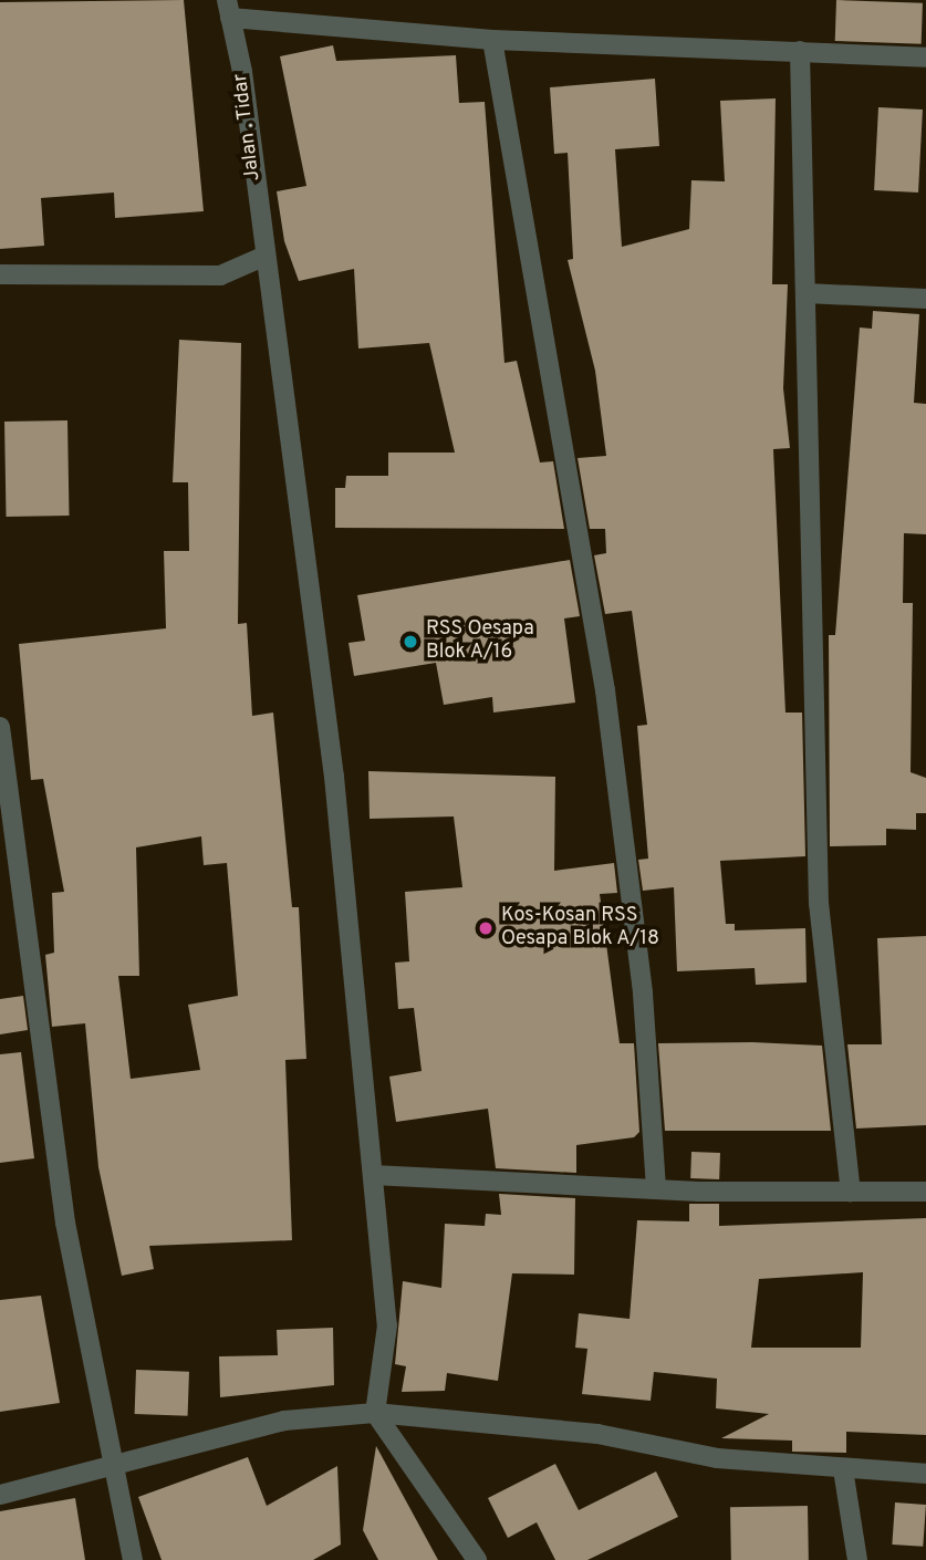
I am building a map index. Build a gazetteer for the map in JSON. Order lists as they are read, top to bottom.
{
  "streets": {
    "street": ["Jalan . Tidar"]
  },
  "places": ["RSS Oesapa Blok A/16", "Kos-Kosan RSS Oesapa Blok A/18"]
}
